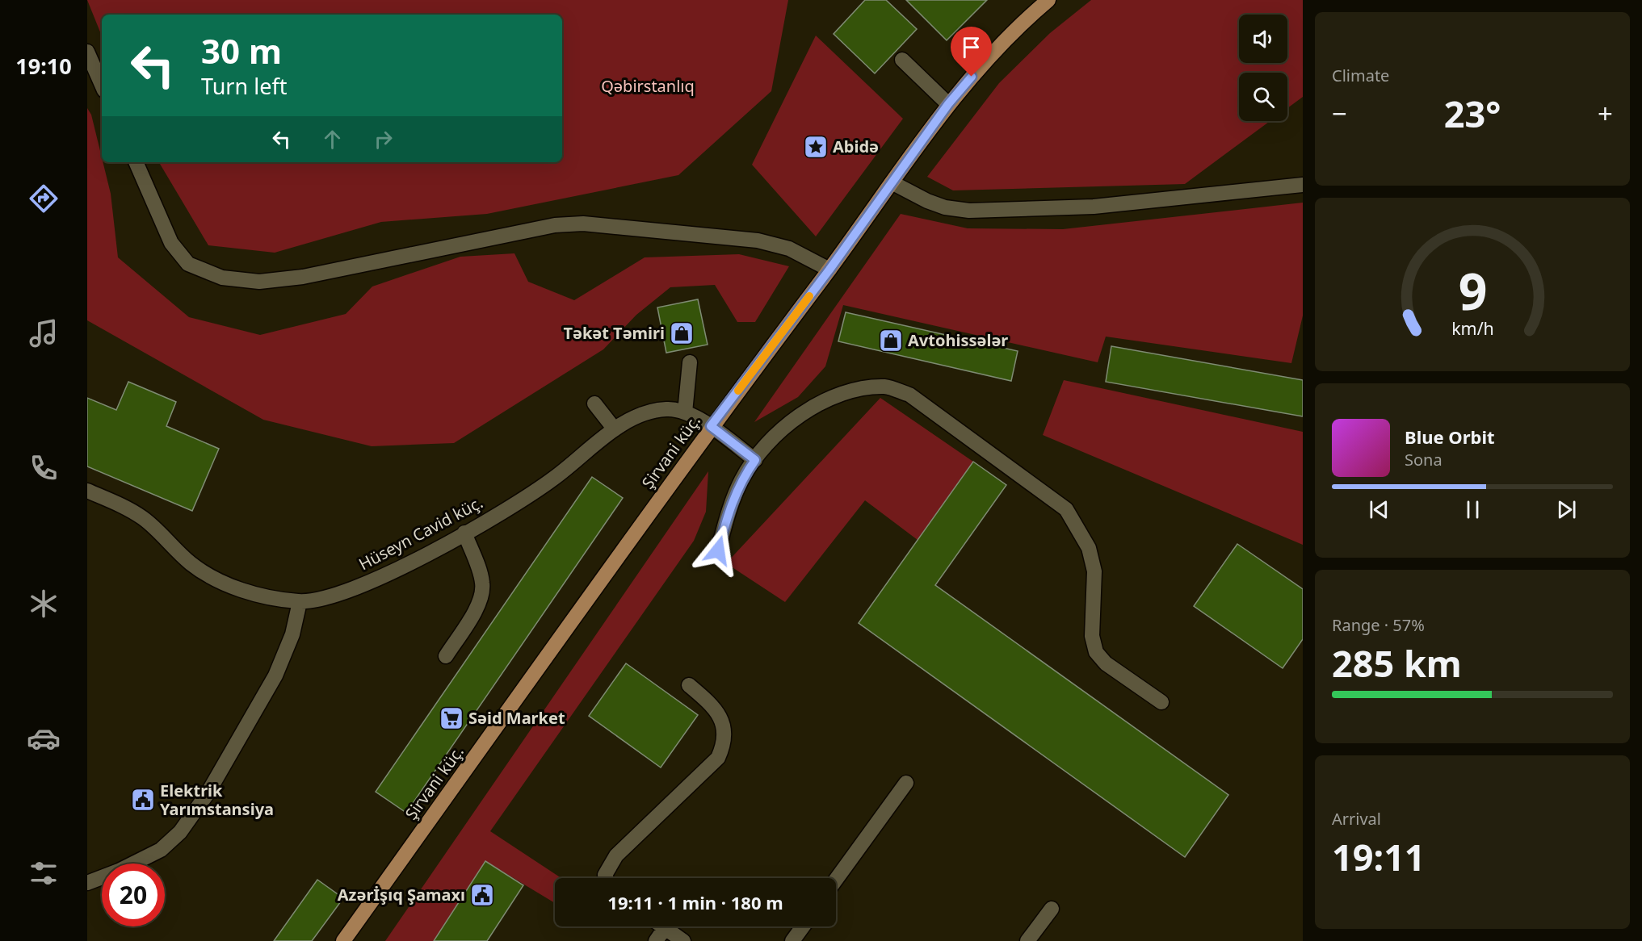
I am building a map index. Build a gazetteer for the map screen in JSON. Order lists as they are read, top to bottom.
{
  "streets": {
    "main road": ["Şirvani küç."],
    "street": ["Hüseyn Cavid küç."]
  },
  "crossings": [
    ["Şirvani küç.", "Hüseyn Cavid küç."]
  ],
  "parks": ["Qəbirstanlıq"],
  "places": {
    "place": ["Abidə"],
    "shop": ["Təkət Təmiri", "Avtohissələr"],
    "supermarket": ["Səid Market"],
    "public building": ["Elektrik Yarımstansiya", "Azərİşıq Şamaxı"]
  },
  "page": {
    "tabs": "19:10",
    "tile": [
      "Climate",
      ["Range · 57%", "285 km"],
      ["Arrival", "19:11"]
    ],
    "turn": ["30 m", "Turn left"],
    "heat": ["−", "23°", "+"],
    "song": ["Blue Orbit", "Sona"],
    "limit": "20",
    "trip": "19:11 · 1 min · 180 m",
    "gauge": ["9", "km/h"]
  }
}
